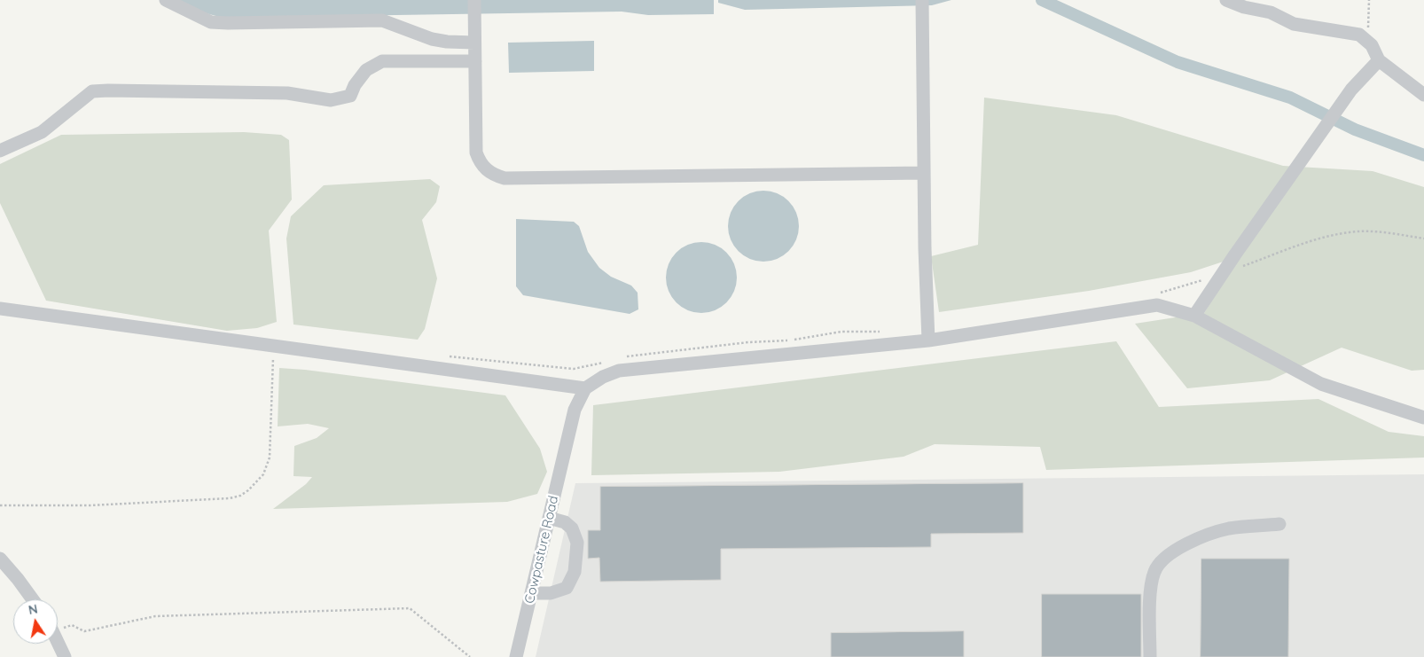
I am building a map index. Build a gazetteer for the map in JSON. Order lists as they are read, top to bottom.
{
  "streets": {
    "street": ["Cowpasture Road"]
  },
  "north": "top"
}
